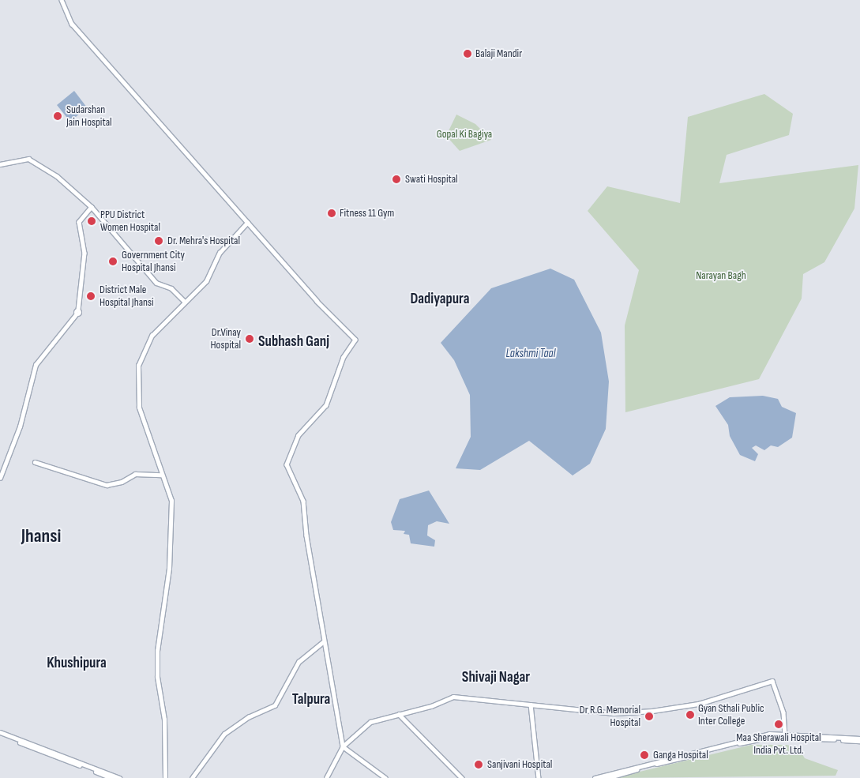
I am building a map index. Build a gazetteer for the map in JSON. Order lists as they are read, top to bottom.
{
  "districts": [
    "Dadiyapura",
    "Subhash Ganj",
    "Jhansi",
    "Khushipura",
    "Shivaji Nagar",
    "Talpura"
  ],
  "water": ["Lakshmi Taal"],
  "parks": ["Gopal Ki Bagiya", "Narayan Bagh"],
  "places": [
    "Balaji Mandir",
    "Sudarshan Jain Hospital",
    "Swati Hospital",
    "Fitness 11 Gym",
    "PPU District Women Hospital",
    "Dr. Mehra's Hospital",
    "Government City Hospital Jhansi",
    "District Male Hospital Jhansi",
    "Dr.Vinay Hospital",
    "Gyan Sthali Public Inter College",
    "Dr R.G. Memorial Hospital",
    "Maa Sherawali Hospital India Pvt. Ltd.",
    "Ganga Hospital",
    "Sanjivani Hospital"
  ]
}
